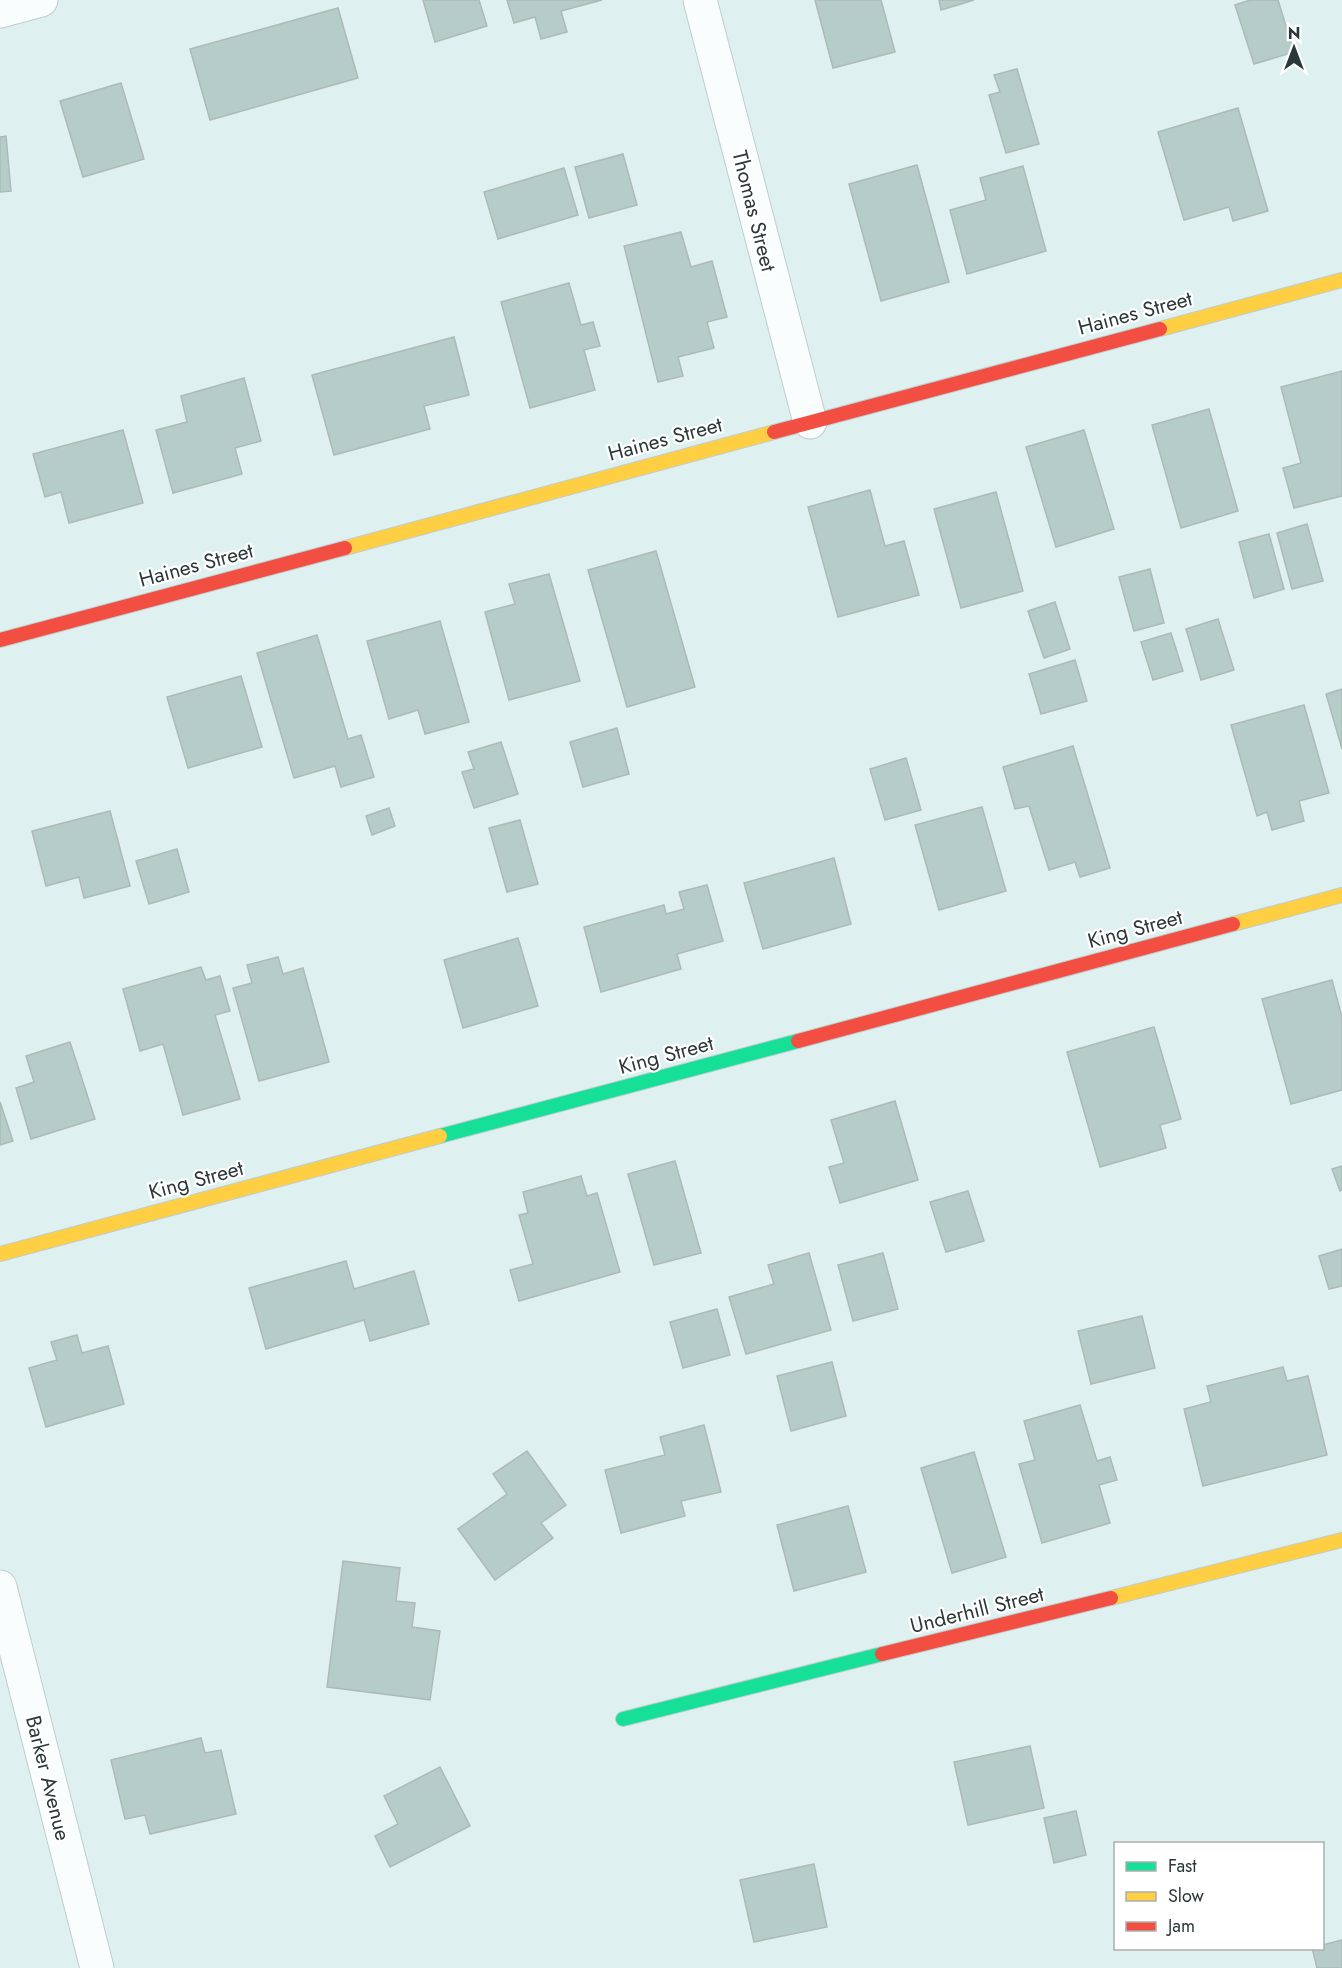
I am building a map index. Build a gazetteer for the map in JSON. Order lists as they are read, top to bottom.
{
  "streets": {
    "street": [
      "Thomas Street",
      "Haines Street",
      "King Street",
      "Underhill Street",
      "Barker Avenue"
    ]
  },
  "crossings": [
    ["Thomas Street", "Haines Street"]
  ],
  "legend": ["Fast", "Slow", "Jam"],
  "north": "top"
}
